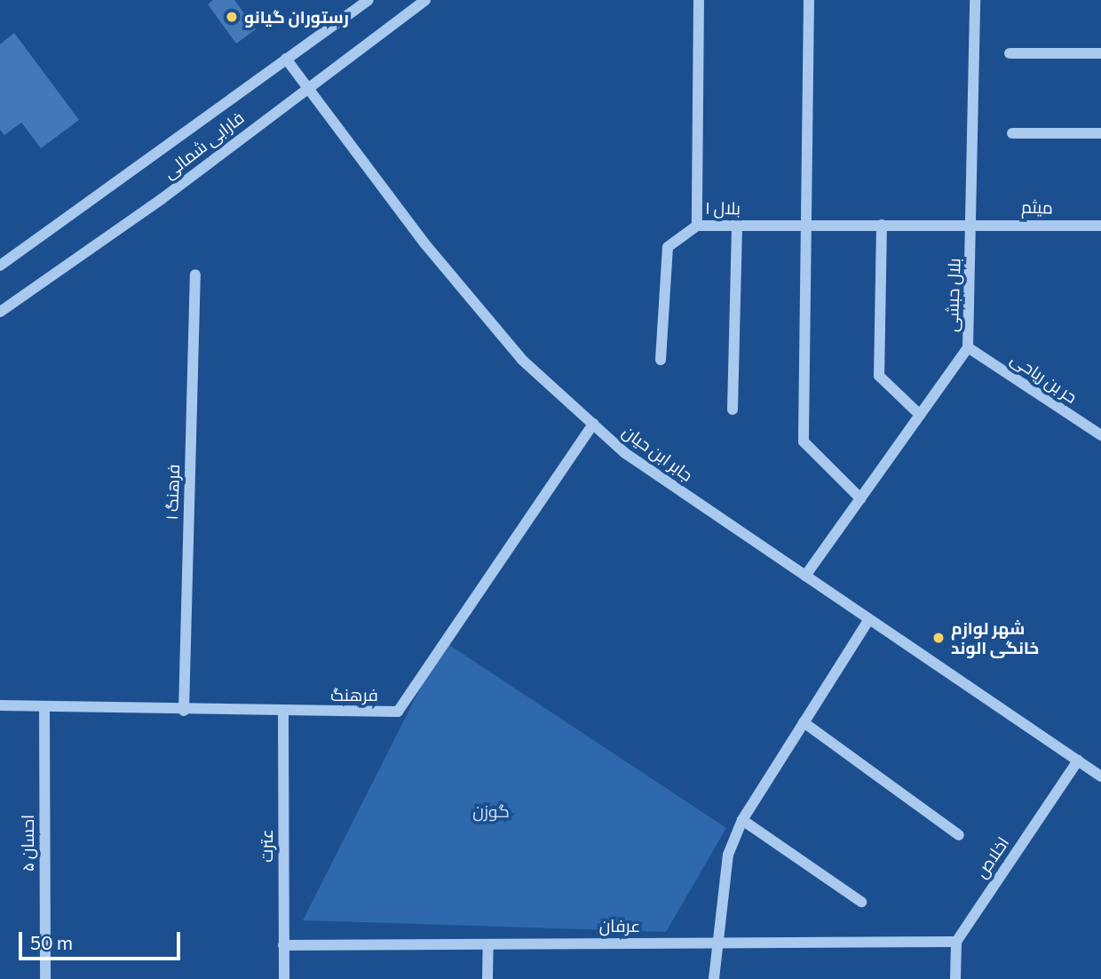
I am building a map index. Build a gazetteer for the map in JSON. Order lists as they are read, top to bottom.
{
  "streets": {
    "street": [
      "فارابی شمالی",
      "میثم",
      "بلال ۱",
      "بلال حبشی",
      "حر بن ریاحی",
      "جابر ابن حیان",
      "فرهنگ ۱",
      "فرهنگ",
      "احسان ۵",
      "عترت",
      "اخلاص",
      "عرفان"
    ]
  },
  "crossings": [
    ["فارابی شمالی", "جابر ابن حیان"],
    ["میثم", "بلال ۱"],
    ["میثم", "بلال حبشی"],
    ["بلال ۱", "بلال حبشی"],
    ["بلال حبشی", "حر بن ریاحی"],
    ["بلال حبشی", "جابر ابن حیان"],
    ["جابر ابن حیان", "فرهنگ"],
    ["جابر ابن حیان", "اخلاص"],
    ["فرهنگ ۱", "فرهنگ"],
    ["فرهنگ", "احسان ۵"],
    ["فرهنگ", "عترت"],
    ["عترت", "عرفان"],
    ["اخلاص", "عرفان"]
  ],
  "parks": ["گوزن"],
  "places": ["رستوران گیانو", "شهر لوازم خانگی الوند"],
  "scale_bar": "50 m"
}
